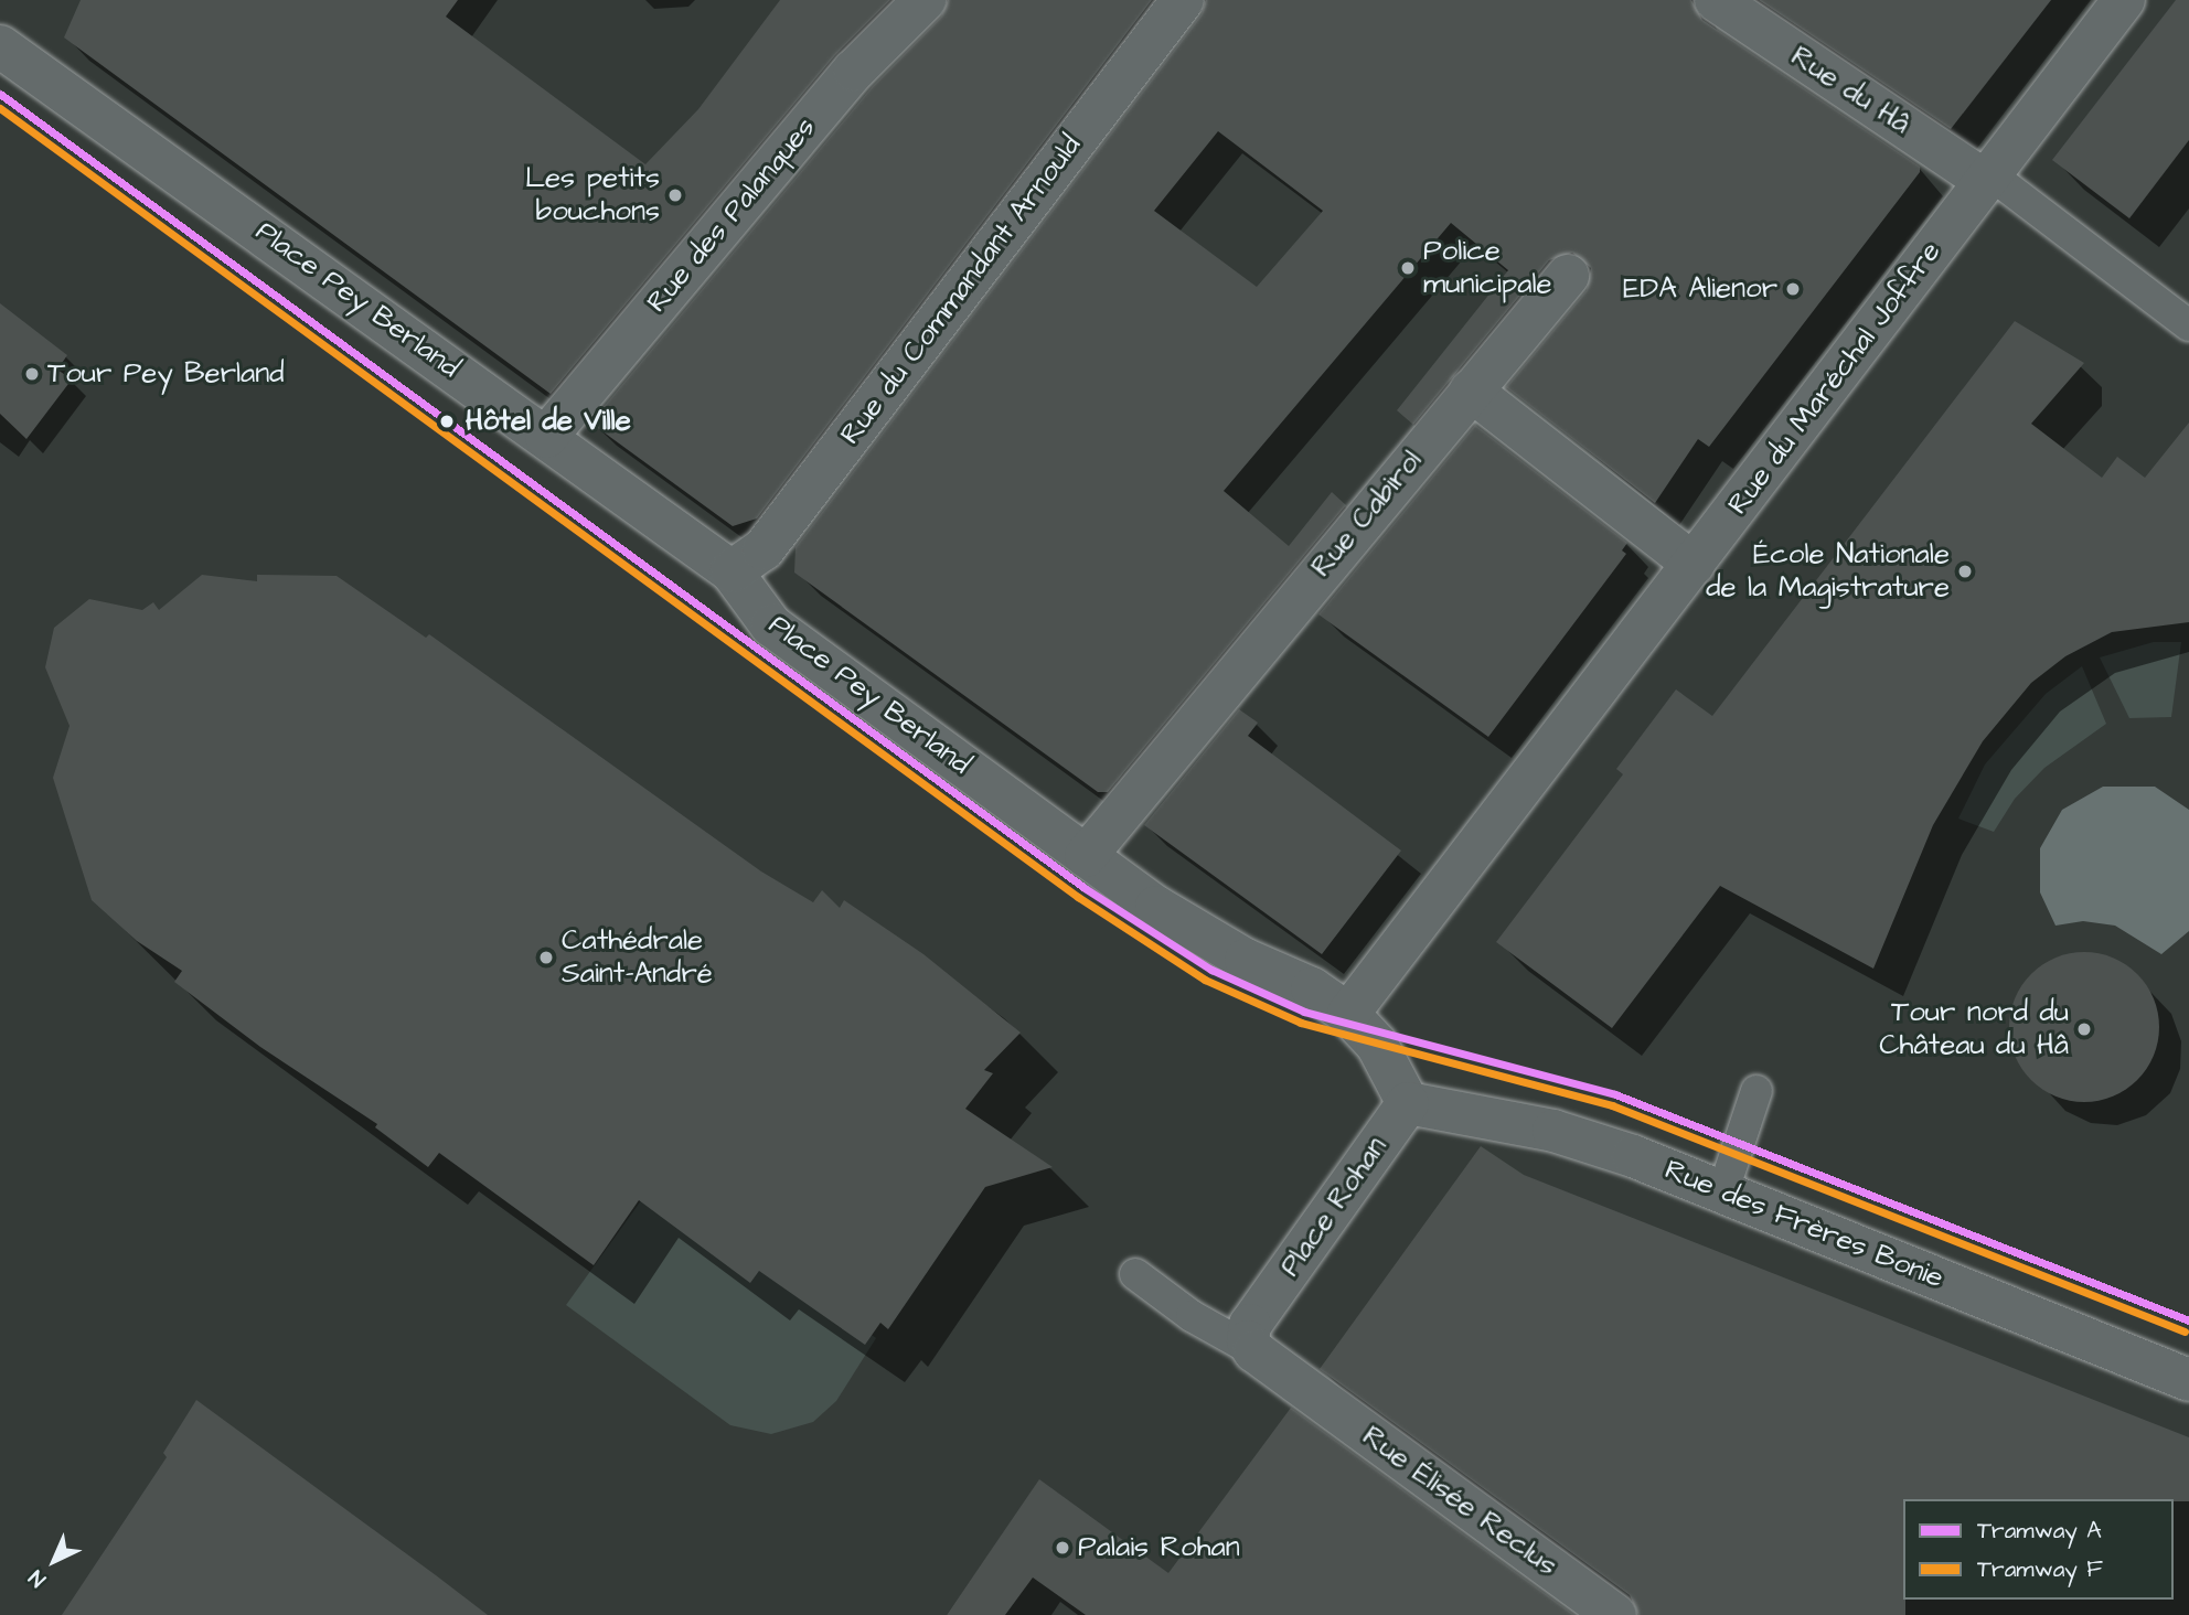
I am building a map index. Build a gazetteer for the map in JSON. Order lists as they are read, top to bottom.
{
  "streets": {
    "street": [
      "Rue du Hâ",
      "Rue des Palanques",
      "Rue du Commandant Arnould",
      "Place Pey Berland",
      "Rue du Maréchal Joffre",
      "Rue Cabirol",
      "Place Rohan",
      "Rue des Frères Bonie",
      "Rue Élisée Reclus"
    ]
  },
  "crossings": [
    ["Rue du Hâ", "Rue du Maréchal Joffre"],
    ["Rue des Palanques", "Place Pey Berland"],
    ["Rue du Commandant Arnould", "Place Pey Berland"],
    ["Place Pey Berland", "Rue du Maréchal Joffre"],
    ["Place Pey Berland", "Rue Cabirol"],
    ["Place Rohan", "Rue des Frères Bonie"],
    ["Place Rohan", "Rue Élisée Reclus"]
  ],
  "places": [
    "Les petits bouchons",
    "Police municipale",
    "EDA Alienor",
    "Tour Pey Berland",
    "Hôtel de Ville",
    "École Nationale de la Magistrature",
    "Cathédrale Saint-André",
    "Tour nord du Château du Hâ",
    "Palais Rohan"
  ],
  "lines": ["tram line A", "tram line F"],
  "legend": ["Tramway A", "Tramway F"],
  "north": "bottom left"
}
